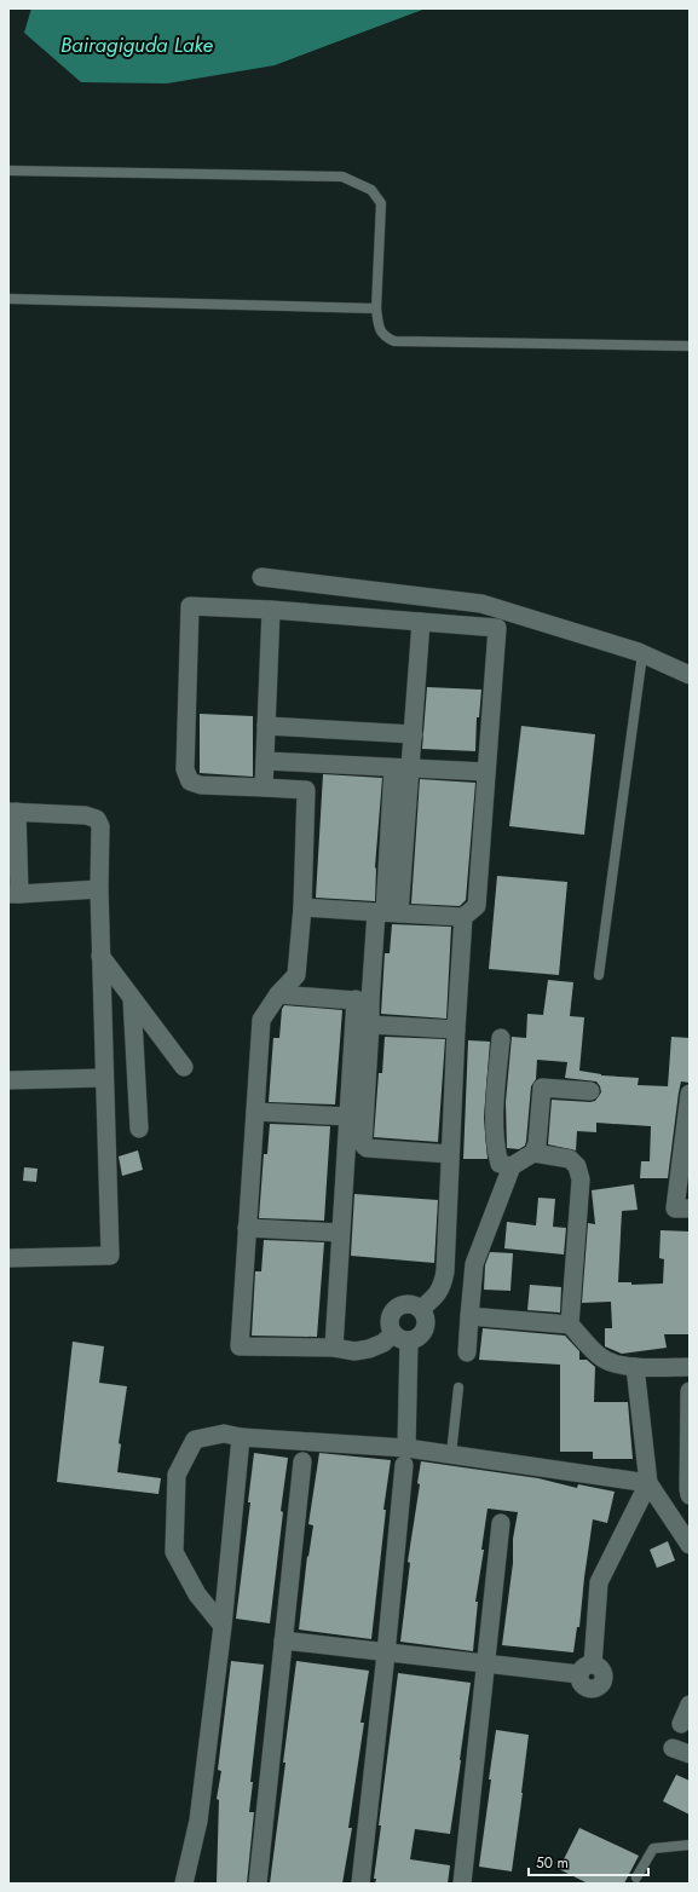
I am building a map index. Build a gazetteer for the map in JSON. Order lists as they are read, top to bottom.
{
  "water": ["Bairagiguda Lake"],
  "scale_bar": "50 m"
}
